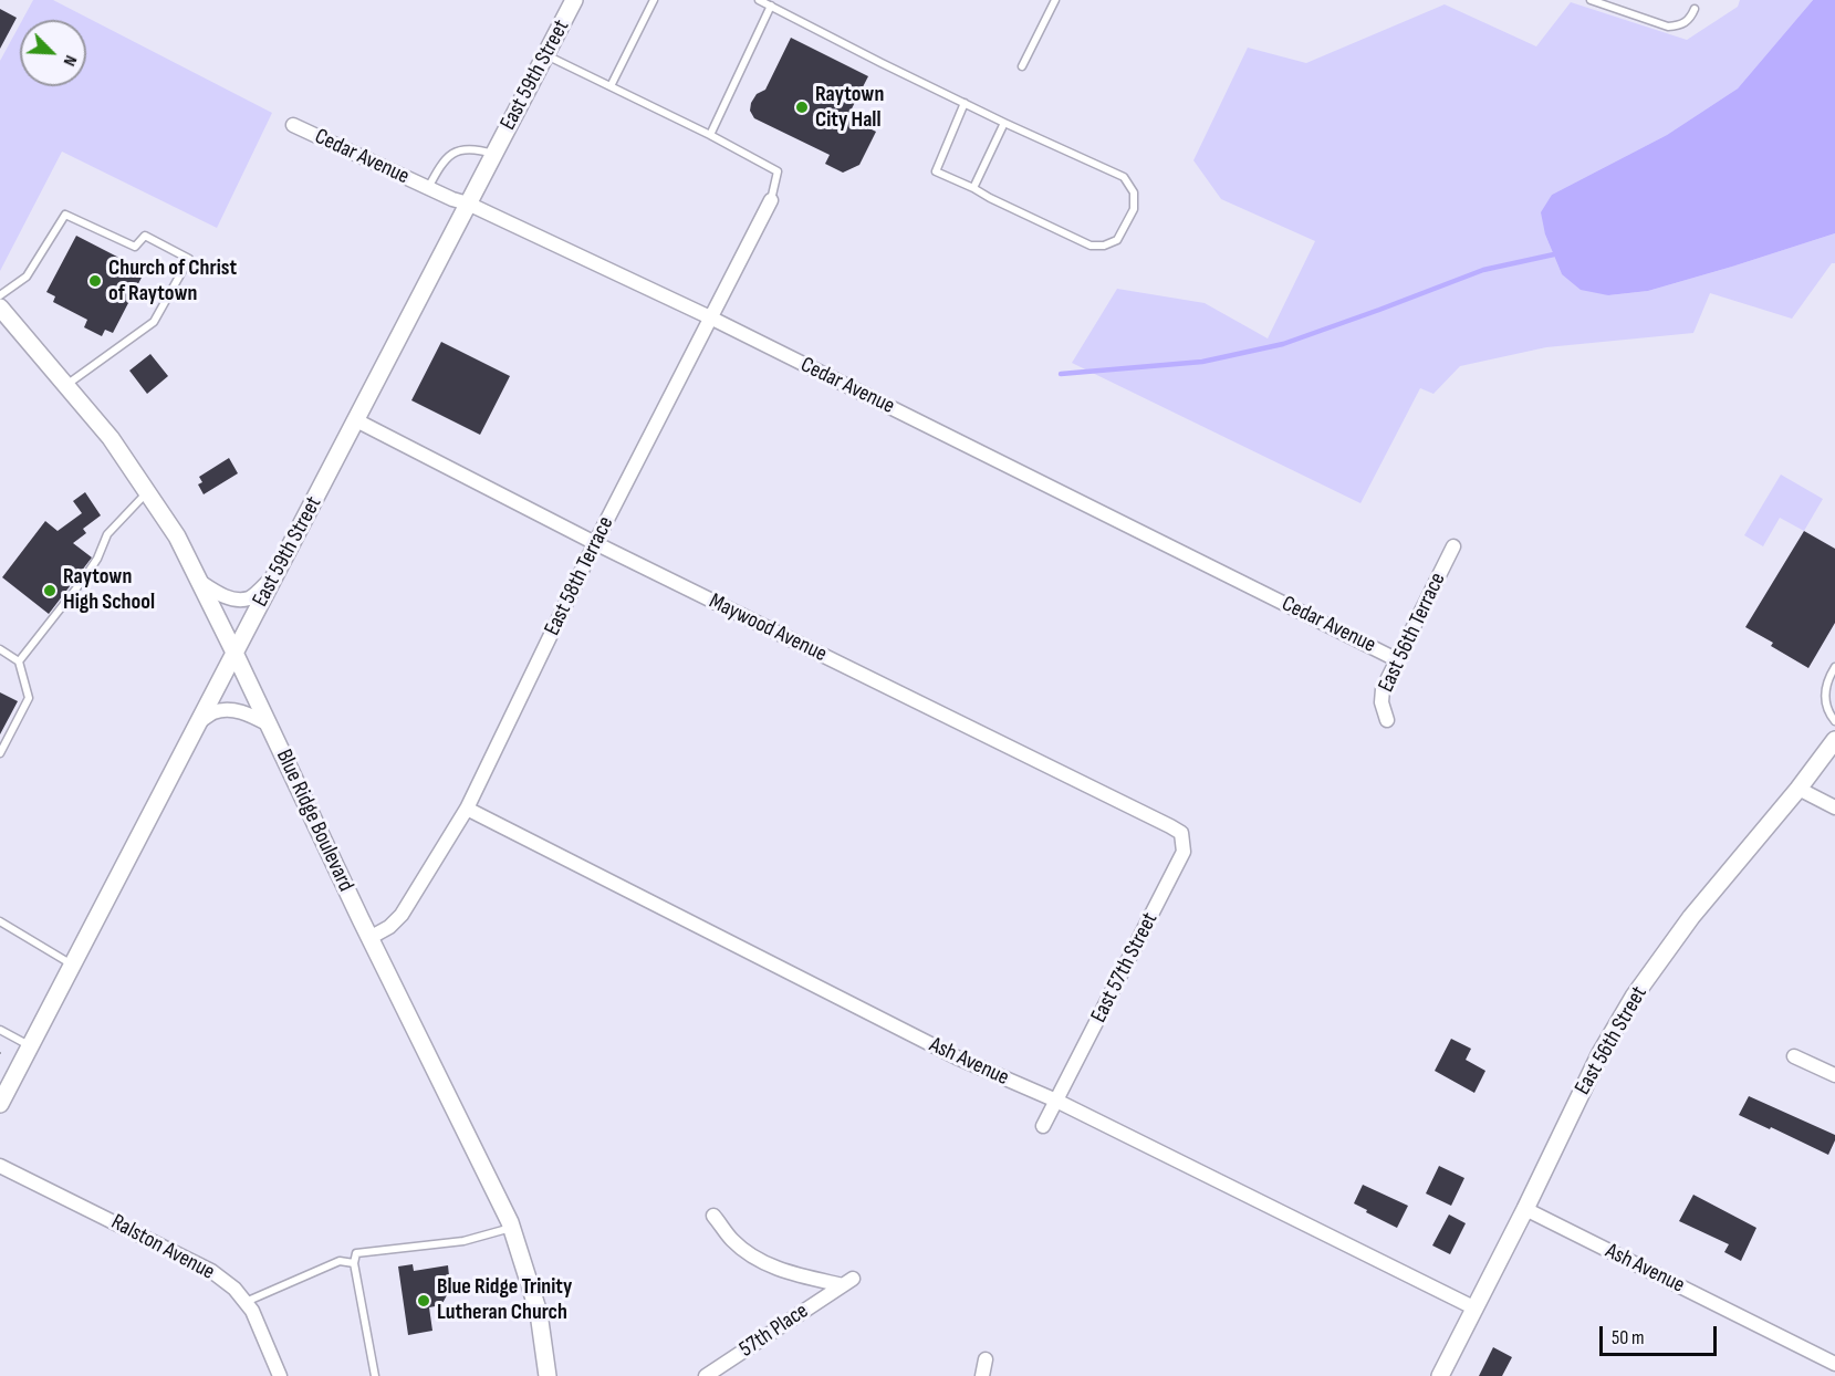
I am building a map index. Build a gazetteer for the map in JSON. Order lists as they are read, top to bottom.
{
  "streets": {
    "street": [
      "East 59th Street",
      "Cedar Avenue",
      "East 58th Terrace",
      "Maywood Avenue",
      "East 56th Terrace",
      "Blue Ridge Boulevard",
      "East 57th Street",
      "East 56th Street",
      "Ash Avenue",
      "Ralston Avenue",
      "57th Place"
    ]
  },
  "crossings": [
    ["East 59th Street", "Cedar Avenue"],
    ["East 59th Street", "Maywood Avenue"],
    ["East 59th Street", "Blue Ridge Boulevard"],
    ["Cedar Avenue", "East 58th Terrace"],
    ["Cedar Avenue", "East 56th Terrace"],
    ["East 58th Terrace", "Maywood Avenue"],
    ["East 58th Terrace", "Blue Ridge Boulevard"],
    ["East 58th Terrace", "Ash Avenue"],
    ["Maywood Avenue", "East 57th Street"],
    ["East 57th Street", "Ash Avenue"],
    ["East 56th Street", "Ash Avenue"]
  ],
  "places": [
    "Raytown City Hall",
    "Church of Christ of Raytown",
    "Raytown High School",
    "Blue Ridge Trinity Lutheran Church"
  ],
  "scale_bar": "50 m",
  "north": "bottom right"
}
